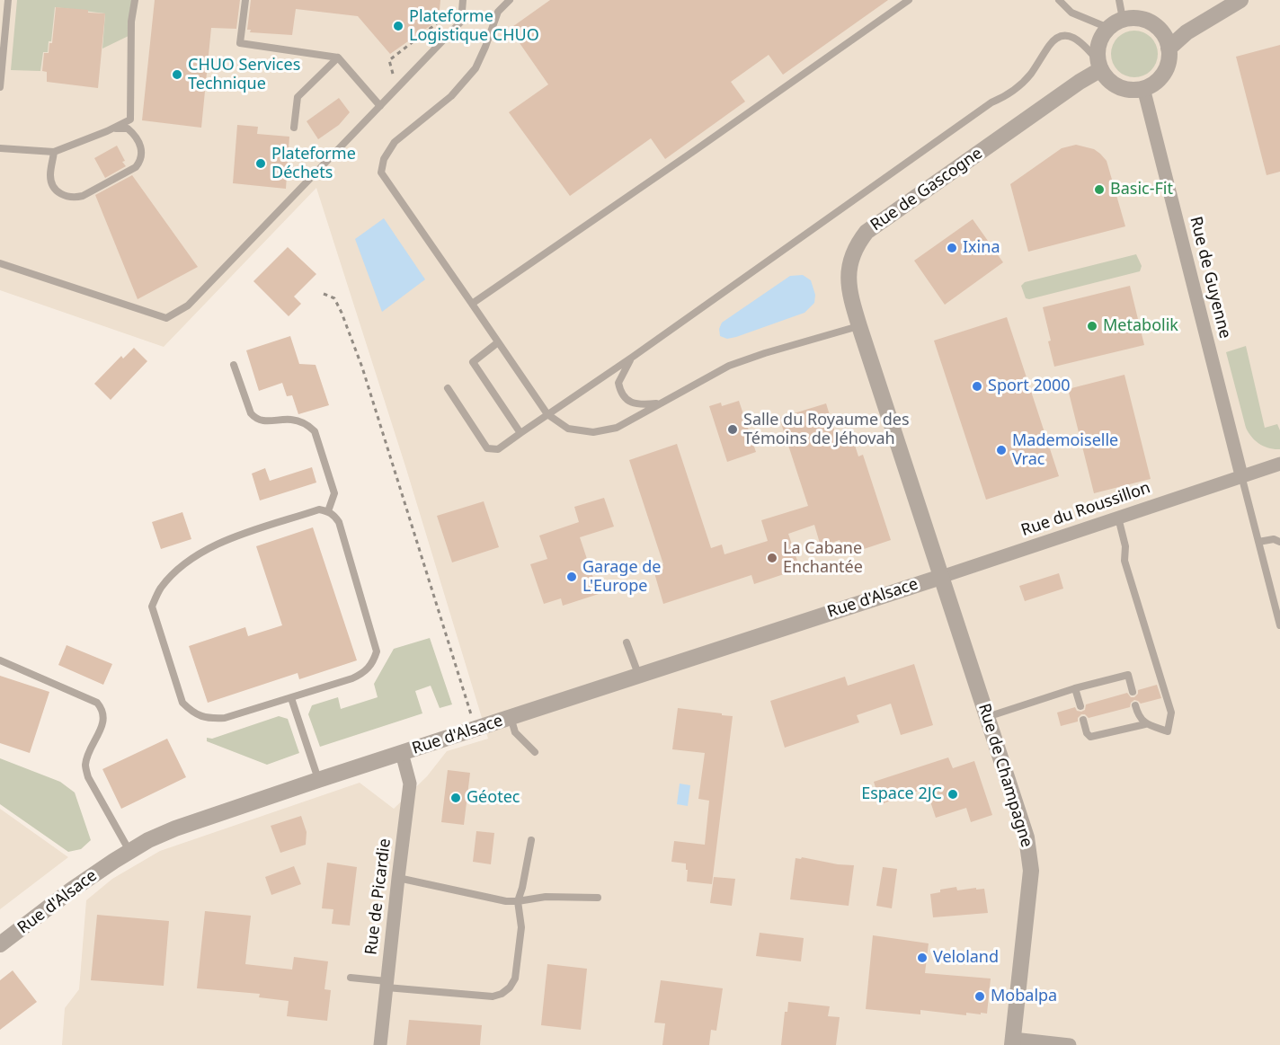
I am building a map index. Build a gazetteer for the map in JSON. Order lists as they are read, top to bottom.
{
  "streets": {
    "street": [
      "Rue de Gascogne",
      "Rue de Guyenne",
      "Rue du Roussillon",
      "Rue d'Alsace",
      "Rue de Champagne",
      "Rue de Picardie"
    ]
  },
  "crossings": [
    ["Rue de Gascogne", "Rue de Guyenne"],
    ["Rue de Gascogne", "Rue du Roussillon"],
    ["Rue de Gascogne", "Rue d'Alsace"],
    ["Rue de Gascogne", "Rue de Champagne"],
    ["Rue de Guyenne", "Rue du Roussillon"],
    ["Rue du Roussillon", "Rue d'Alsace"],
    ["Rue du Roussillon", "Rue de Champagne"],
    ["Rue d'Alsace", "Rue de Champagne"],
    ["Rue d'Alsace", "Rue de Picardie"]
  ],
  "places": [
    "Plateforme Logistique CHUO",
    "CHUO Services Technique",
    "Plateforme Déchets",
    "Basic-Fit",
    "Ixina",
    "Metabolik",
    "Sport 2000",
    "Salle du Royaume des Témoins de Jéhovah",
    "Mademoiselle Vrac",
    "La Cabane Enchantée",
    "Garage de L'Europe",
    "Espace 2JC",
    "Géotec",
    "Veloland",
    "Mobalpa"
  ]
}
